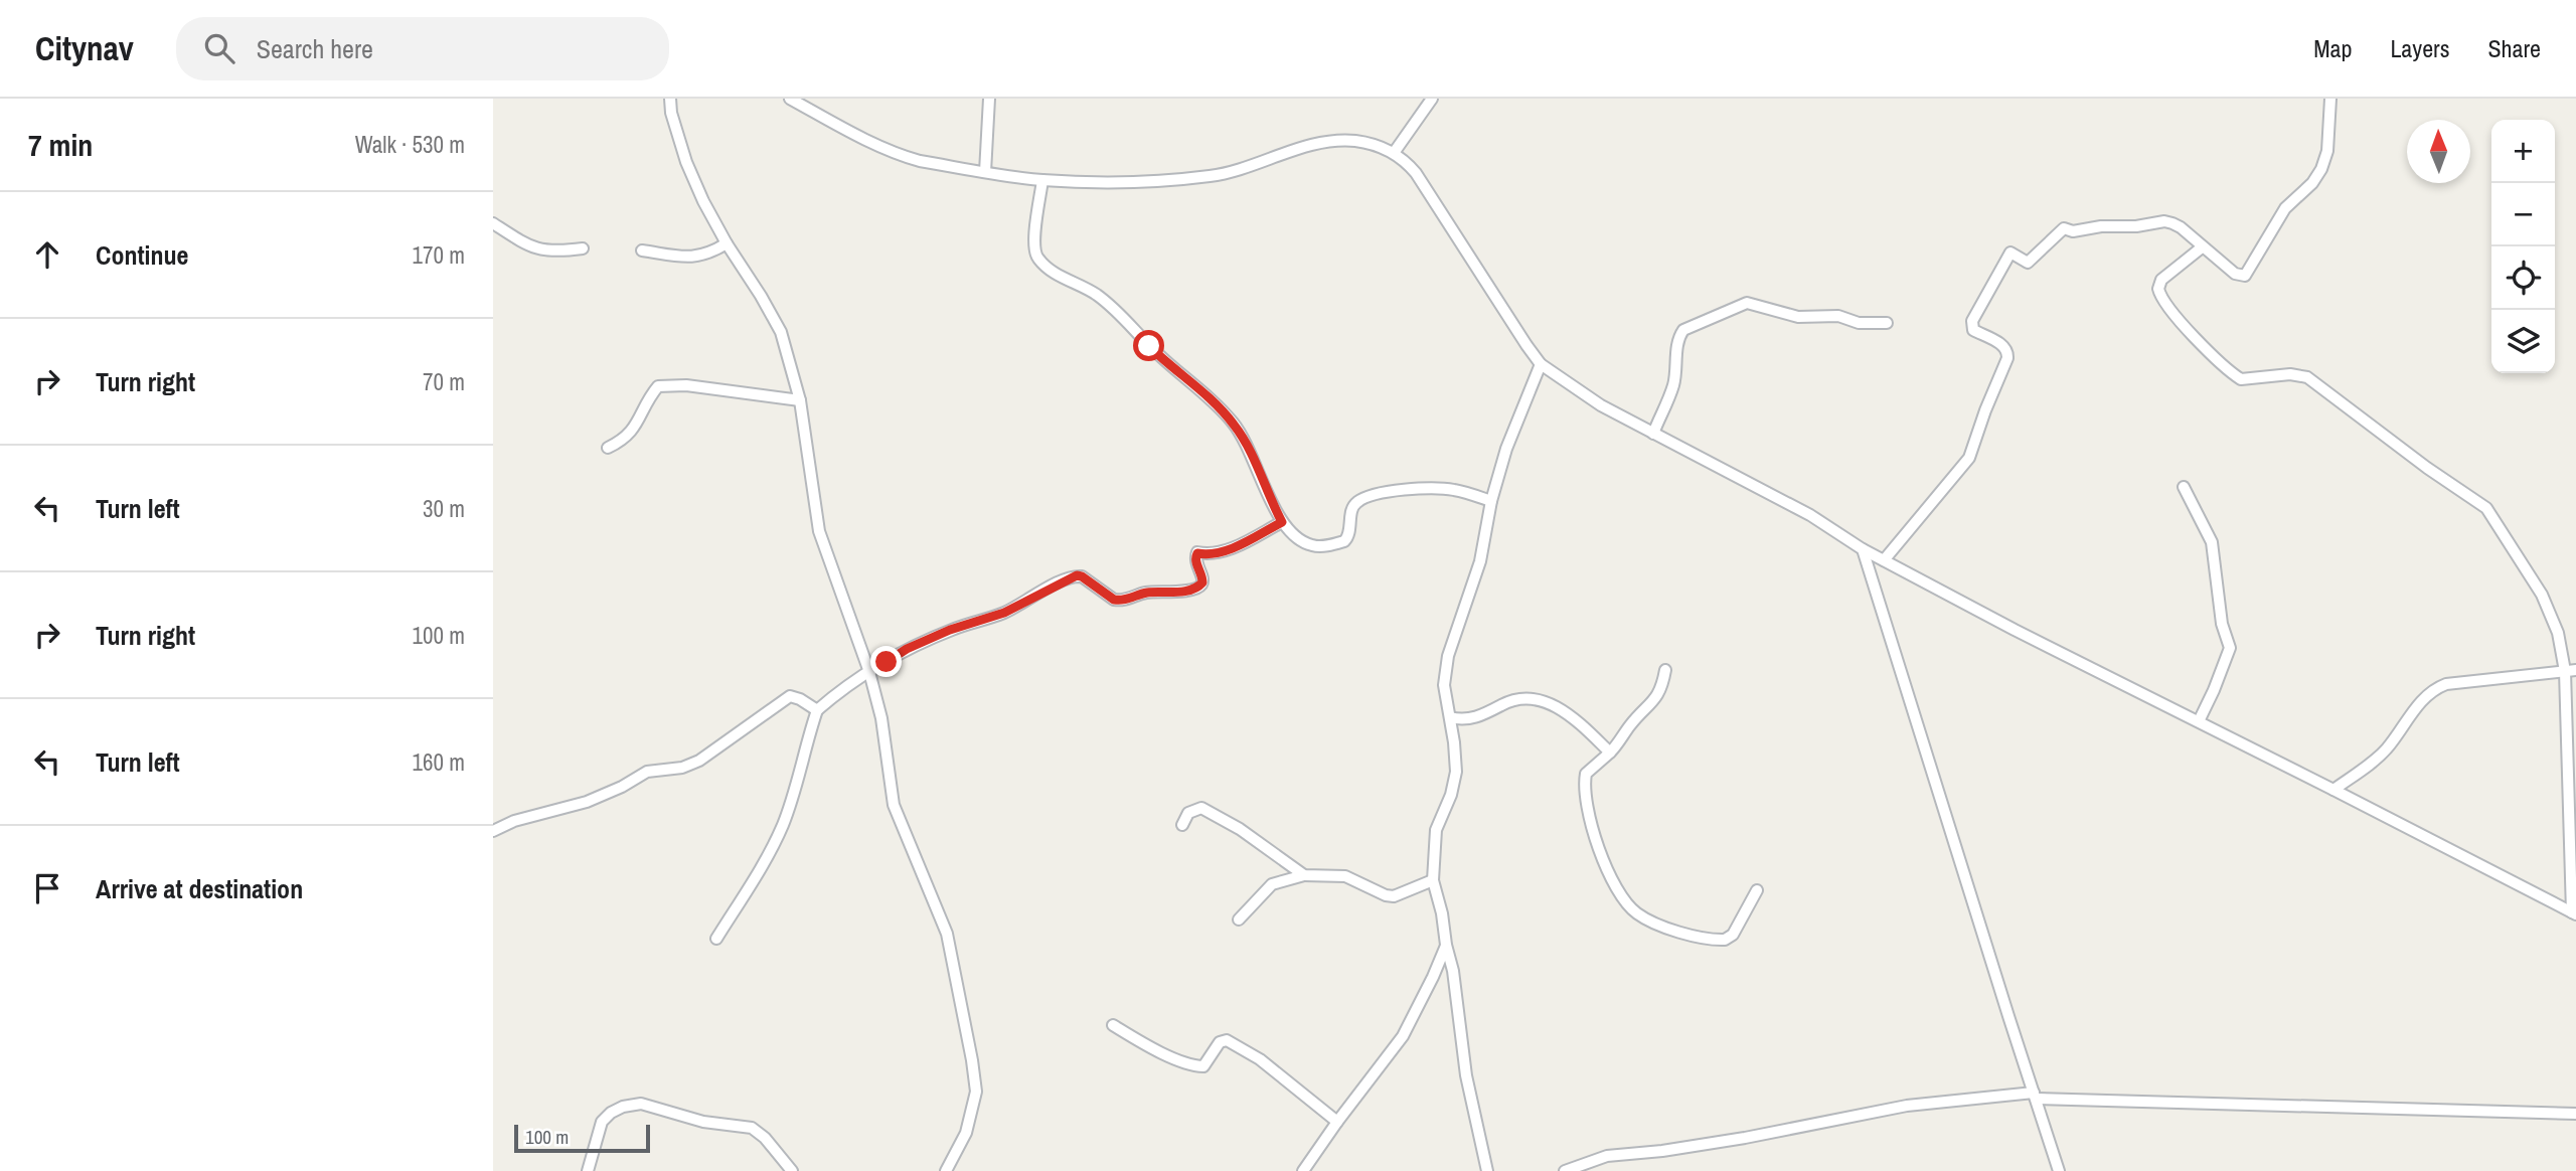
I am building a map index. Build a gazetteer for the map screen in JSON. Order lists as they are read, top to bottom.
{
  "scale_bar": "100 m",
  "north": "top",
  "page": {
    "header": "Citynav",
    "search": "Search here",
    "nav": ["Map", "Layers", "Share"],
    "heading": ["7 min", "Walk · 530 m"],
    "map_buttons": ["+", "−"],
    "list": [
      ["Continue", "170 m"],
      ["Turn right", "70 m"],
      ["Turn left", "30 m"],
      ["Turn right", "100 m"],
      ["Turn left", "160 m"],
      "Arrive at destination"
    ],
    "scale": "100 m"
  }
}
